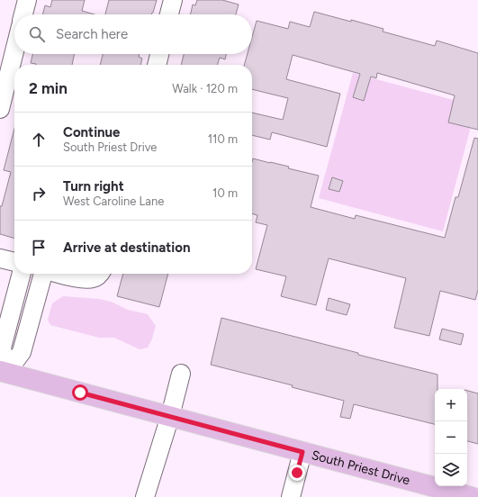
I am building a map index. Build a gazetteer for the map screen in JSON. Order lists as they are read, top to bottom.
{
  "streets": {
    "main road": ["South Priest Drive"]
  },
  "page": {
    "search": "Search here",
    "heading": ["2 min", "Walk · 120 m"],
    "list": [
      ["Continue", "South Priest Drive", "110 m"],
      ["Turn right", "West Caroline Lane", "10 m"],
      "Arrive at destination"
    ],
    "map_buttons": ["+", "−"]
  }
}
